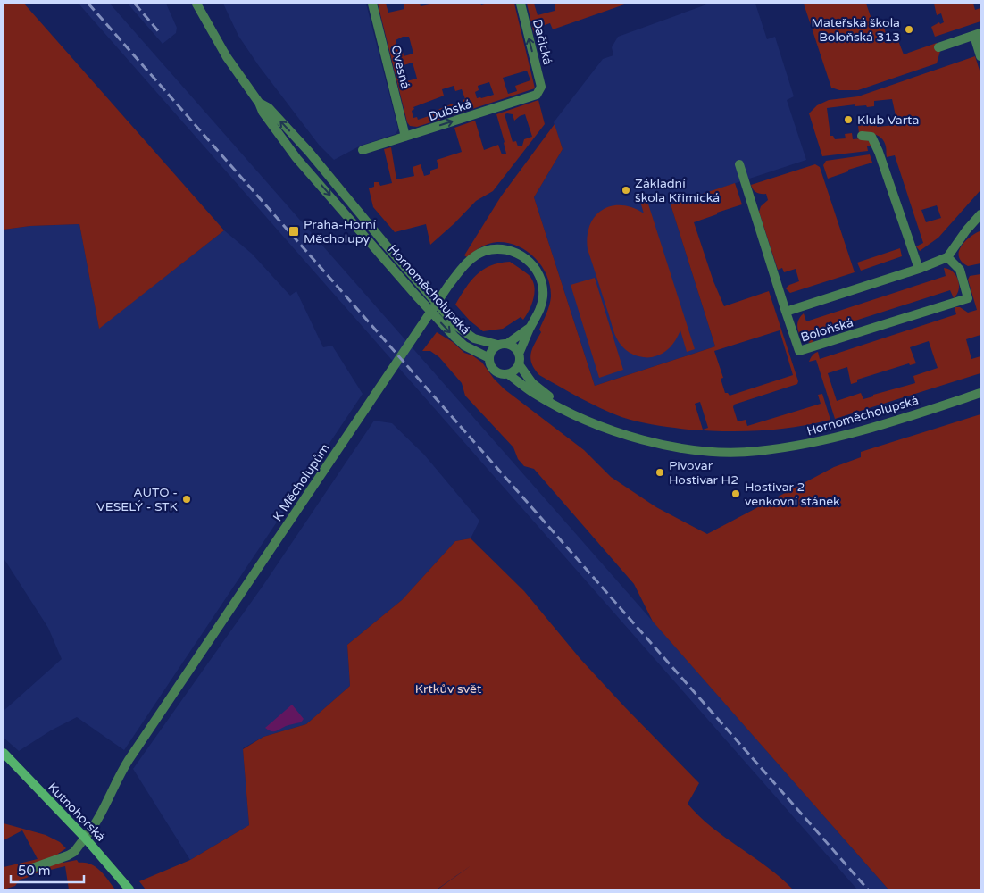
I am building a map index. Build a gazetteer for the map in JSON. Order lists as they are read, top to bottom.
{
  "streets": {
    "main road": ["Kutnohorská"],
    "street": [
      "Dačická",
      "Ovesná",
      "Dubská",
      "Hornoměcholupská",
      "Boloňská",
      "K Měcholupům"
    ]
  },
  "crossings": [
    ["Dačická", "Dubská"],
    ["Ovesná", "Dubská"],
    ["Hornoměcholupská", "K Měcholupům"],
    ["K Měcholupům", "Kutnohorská"]
  ],
  "one_way": ["Dačická", "Dubská"],
  "parks": ["Krtkův svět"],
  "places": {
    "other": [
      "Mateřská škola Boloňská 313",
      "Klub Varta",
      "Základní škola Křimická",
      "Pivovar Hostivar H2",
      "Hostivar 2 venkovní stánek",
      "AUTO - VESELÝ - STK"
    ],
    "transit": ["Praha-Horní Měcholupy"]
  },
  "scale_bar": "50 m"
}
